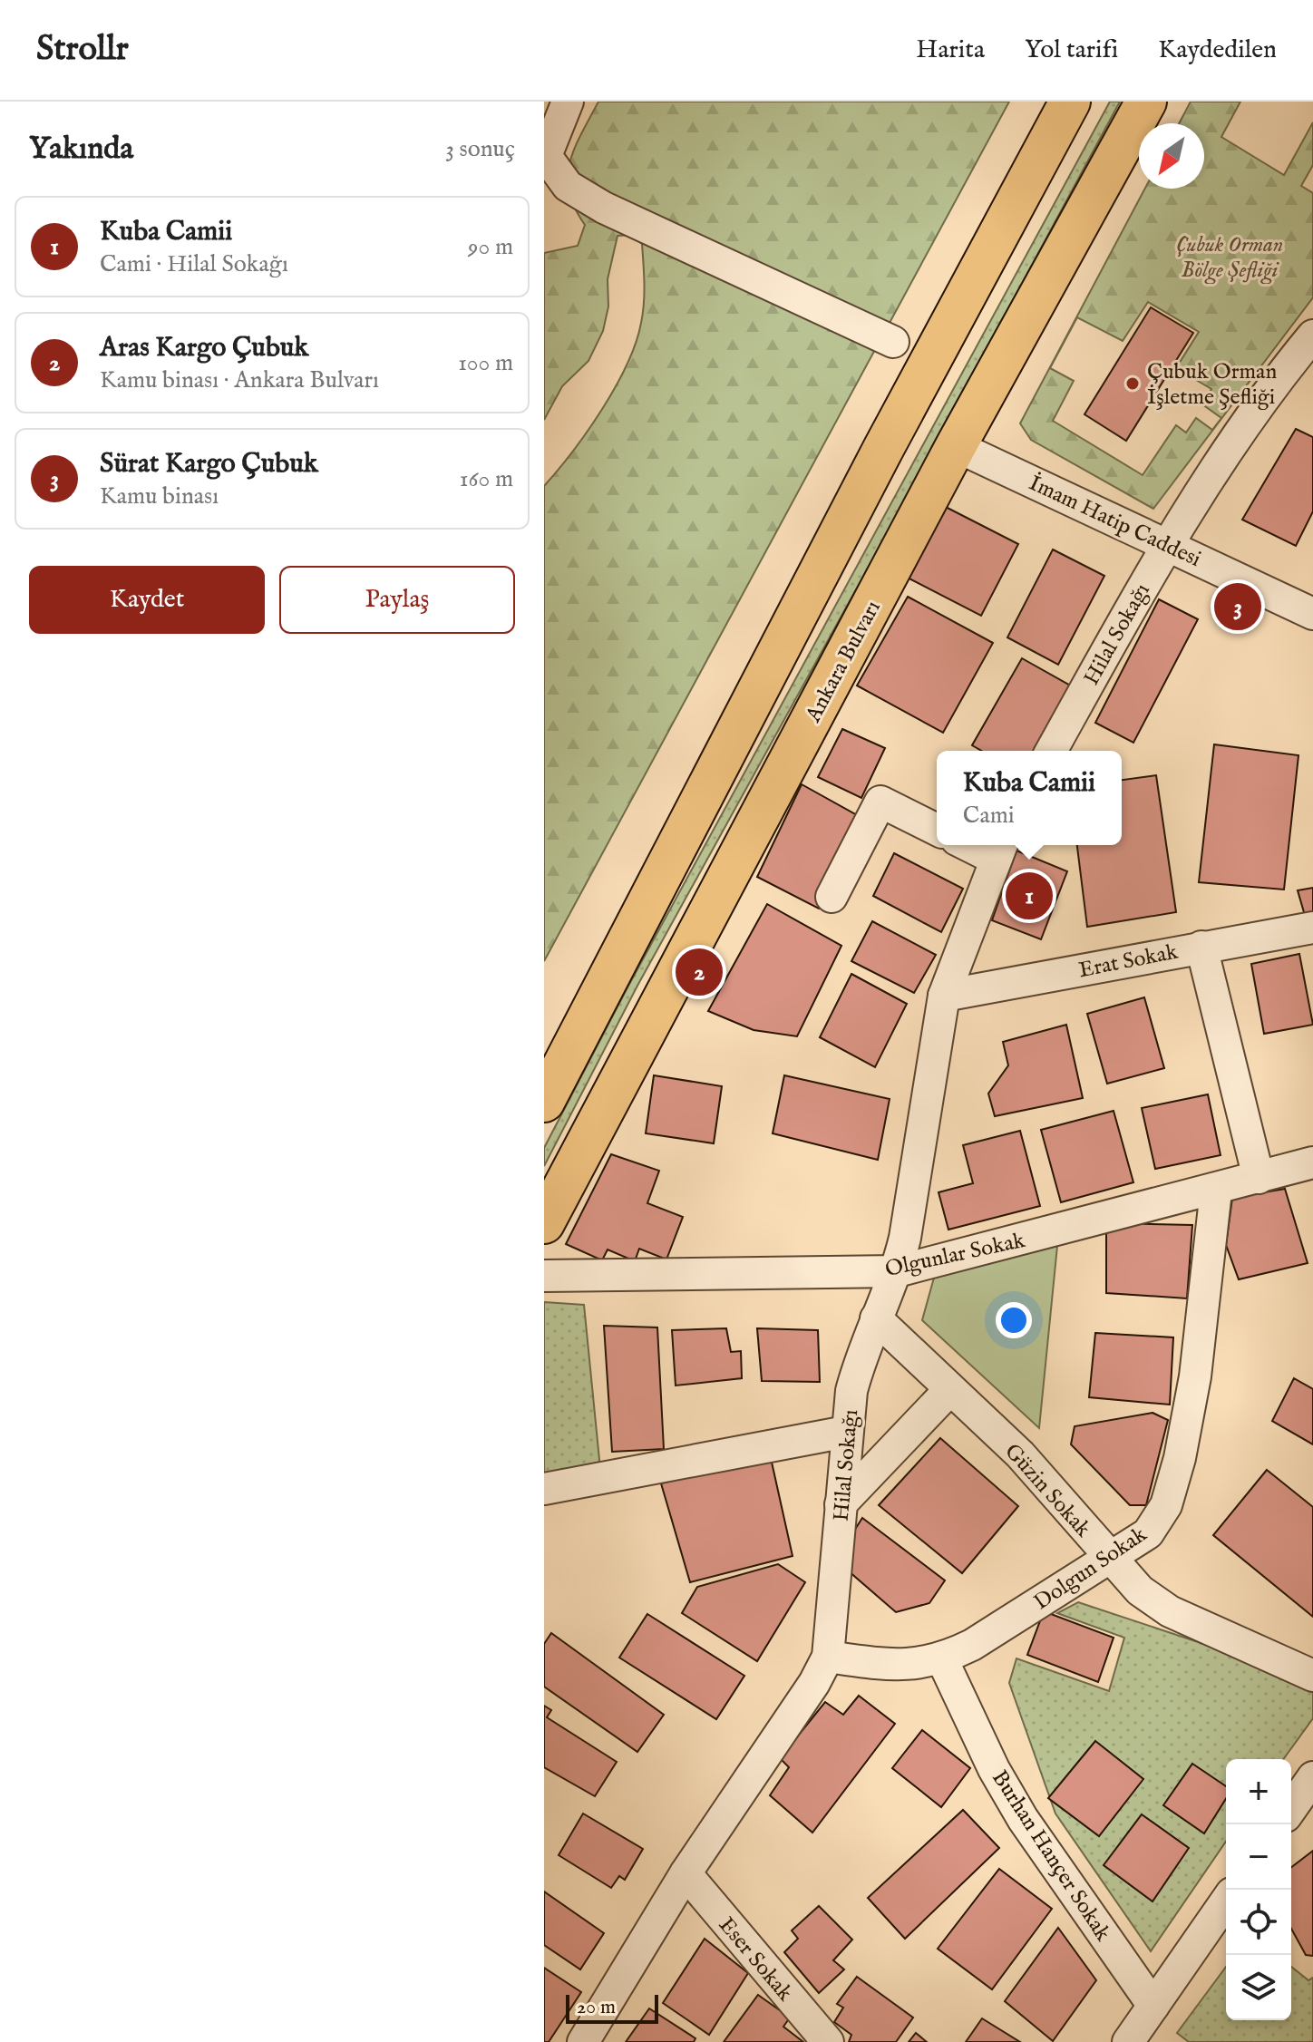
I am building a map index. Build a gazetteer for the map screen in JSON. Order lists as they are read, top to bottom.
{
  "streets": {
    "main road": ["Ankara Bulvarı"],
    "street": [
      "İmam Hatip Caddesi",
      "Hilal Sokağı",
      "Erat Sokak",
      "Olgunlar Sokak",
      "Güzin Sokak",
      "Dolgun Sokak",
      "Burhan Hançer Sokak",
      "Eser Sokak"
    ]
  },
  "crossings": [
    ["İmam Hatip Caddesi", "Hilal Sokağı"],
    ["İmam Hatip Caddesi", "Ankara Bulvarı"],
    ["Hilal Sokağı", "Erat Sokak"],
    ["Hilal Sokağı", "Olgunlar Sokak"],
    ["Hilal Sokağı", "Güzin Sokak"],
    ["Hilal Sokağı", "Dolgun Sokak"],
    ["Hilal Sokağı", "Eser Sokak"],
    ["Olgunlar Sokak", "Dolgun Sokak"],
    ["Güzin Sokak", "Dolgun Sokak"],
    ["Dolgun Sokak", "Burhan Hançer Sokak"]
  ],
  "parks": ["Çubuk Orman Bölge Şefliği"],
  "places": ["Çubuk Orman İşletme Şefliği"],
  "scale_bar": "20 m",
  "north": "bottom left",
  "page": {
    "header": "Strollr",
    "nav": ["Harita", "Yol tarifi", "Kaydedilen"],
    "heading": ["Yakında", "3 sonuç"],
    "list": [
      {
        "mark": "1",
        "name": "Kuba Camii",
        "note": "Cami · Hilal Sokağı",
        "value": "90 m"
      },
      {
        "mark": "2",
        "name": "Aras Kargo Çubuk",
        "note": "Kamu binası · Ankara Bulvarı",
        "value": "100 m"
      },
      {
        "mark": "3",
        "name": "Sürat Kargo Çubuk",
        "note": "Kamu binası",
        "value": "160 m"
      }
    ],
    "buttons": ["Kaydet", "Paylaş"],
    "pins": ["3", "1", "2"],
    "popup": ["Kuba Camii", "Cami"],
    "map_buttons": ["+", "−"],
    "scale": "20 m"
  }
}
